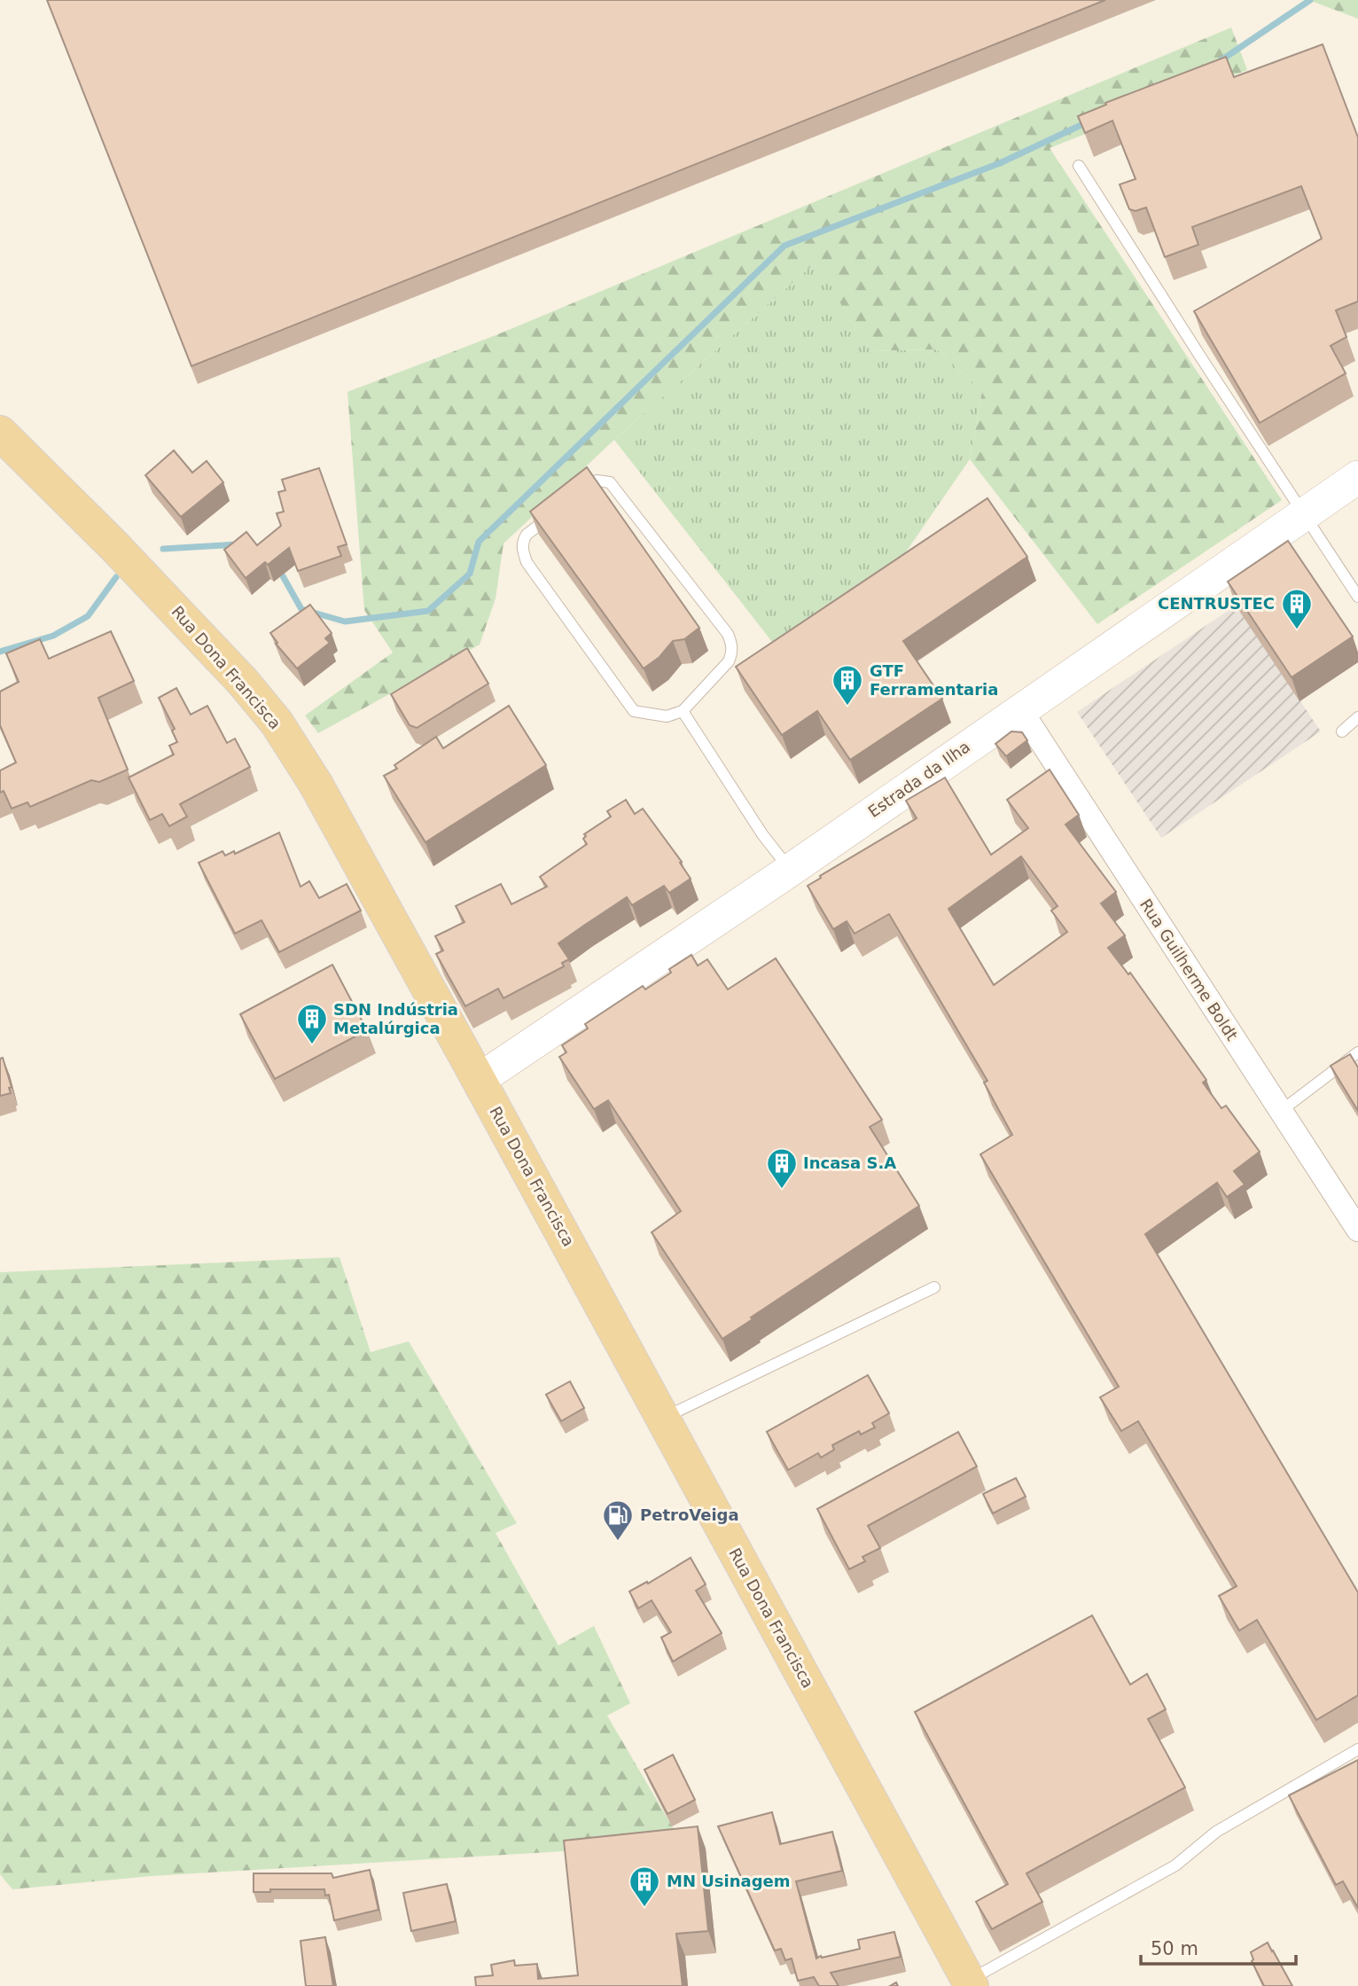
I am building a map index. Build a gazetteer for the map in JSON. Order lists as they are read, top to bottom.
{
  "streets": {
    "main road": ["Rua Dona Francisca"],
    "street": ["Estrada da Ilha", "Rua Guilherme Boldt"]
  },
  "crossings": [
    ["Rua Dona Francisca", "Estrada da Ilha"],
    ["Estrada da Ilha", "Rua Guilherme Boldt"]
  ],
  "places": {
    "building": [
      "CENTRUSTEC",
      "GTF Ferramentaria",
      "SDN Indústria Metalúrgica",
      "Incasa S.A",
      "MN Usinagem"
    ],
    "fuel station": ["PetroVeiga"]
  },
  "scale_bar": "50 m"
}
